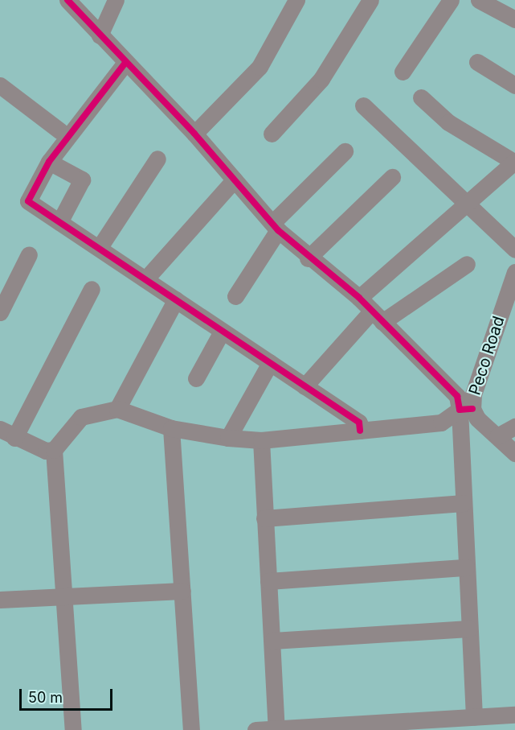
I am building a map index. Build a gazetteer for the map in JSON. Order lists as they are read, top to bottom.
{
  "streets": {
    "street": ["Peco Road"]
  },
  "scale_bar": "50 m"
}
